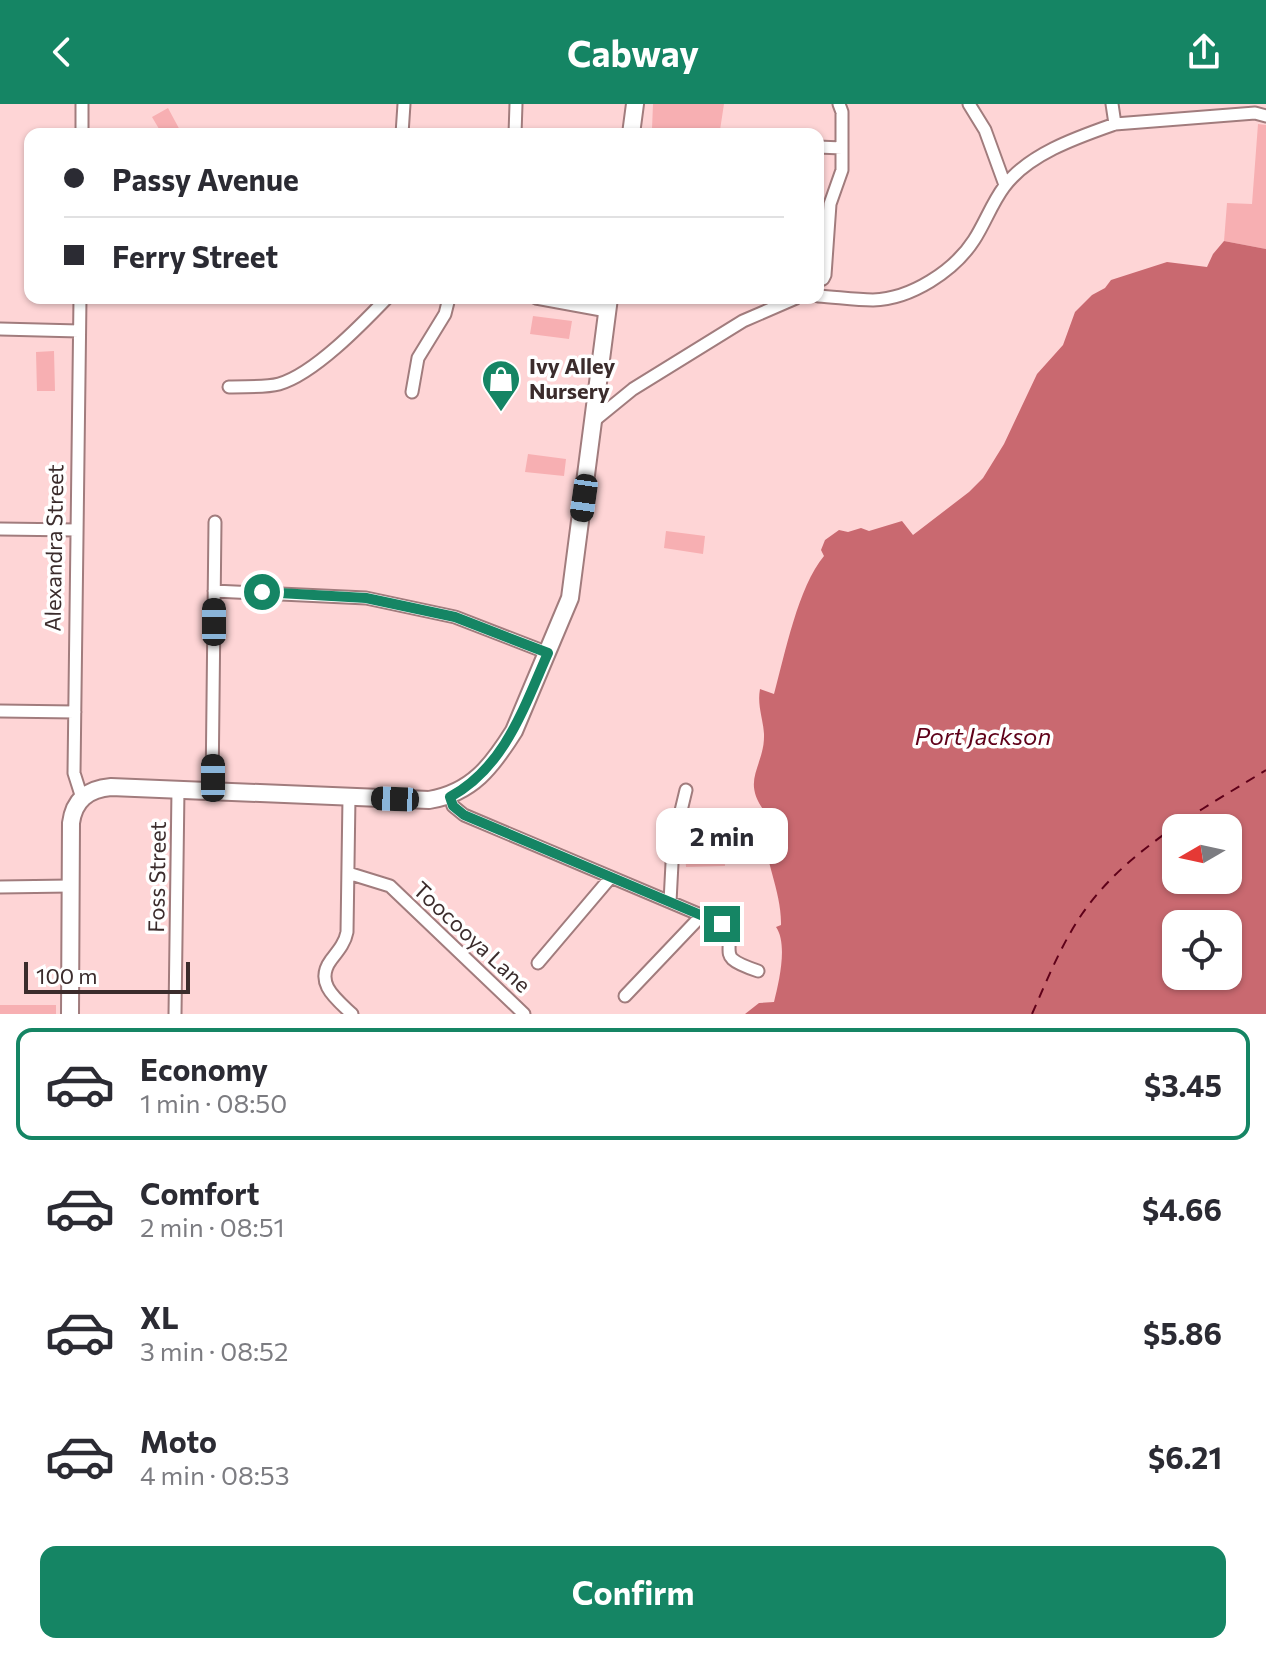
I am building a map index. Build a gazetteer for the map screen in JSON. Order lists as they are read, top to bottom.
{
  "streets": {
    "street": ["Alexandra Street", "Foss Street", "Toocooya Lane"]
  },
  "water": ["Port Jackson"],
  "places": {
    "shop": ["Ivy Alley Nursery"]
  },
  "scale_bar": "100 m",
  "north": "left",
  "page": {
    "header": "Cabway",
    "banner": ["Passy Avenue", "Ferry Street"],
    "bubble": "2 min",
    "scale": "100 m",
    "list": [
      {
        "name": "Economy",
        "note": "1 min · 08:50",
        "value": "$3.45"
      },
      {
        "name": "Comfort",
        "note": "2 min · 08:51",
        "value": "$4.66"
      },
      {
        "name": "XL",
        "note": "3 min · 08:52",
        "value": "$5.86"
      },
      {
        "name": "Moto",
        "note": "4 min · 08:53",
        "value": "$6.21"
      }
    ],
    "buttons": "Confirm"
  }
}
